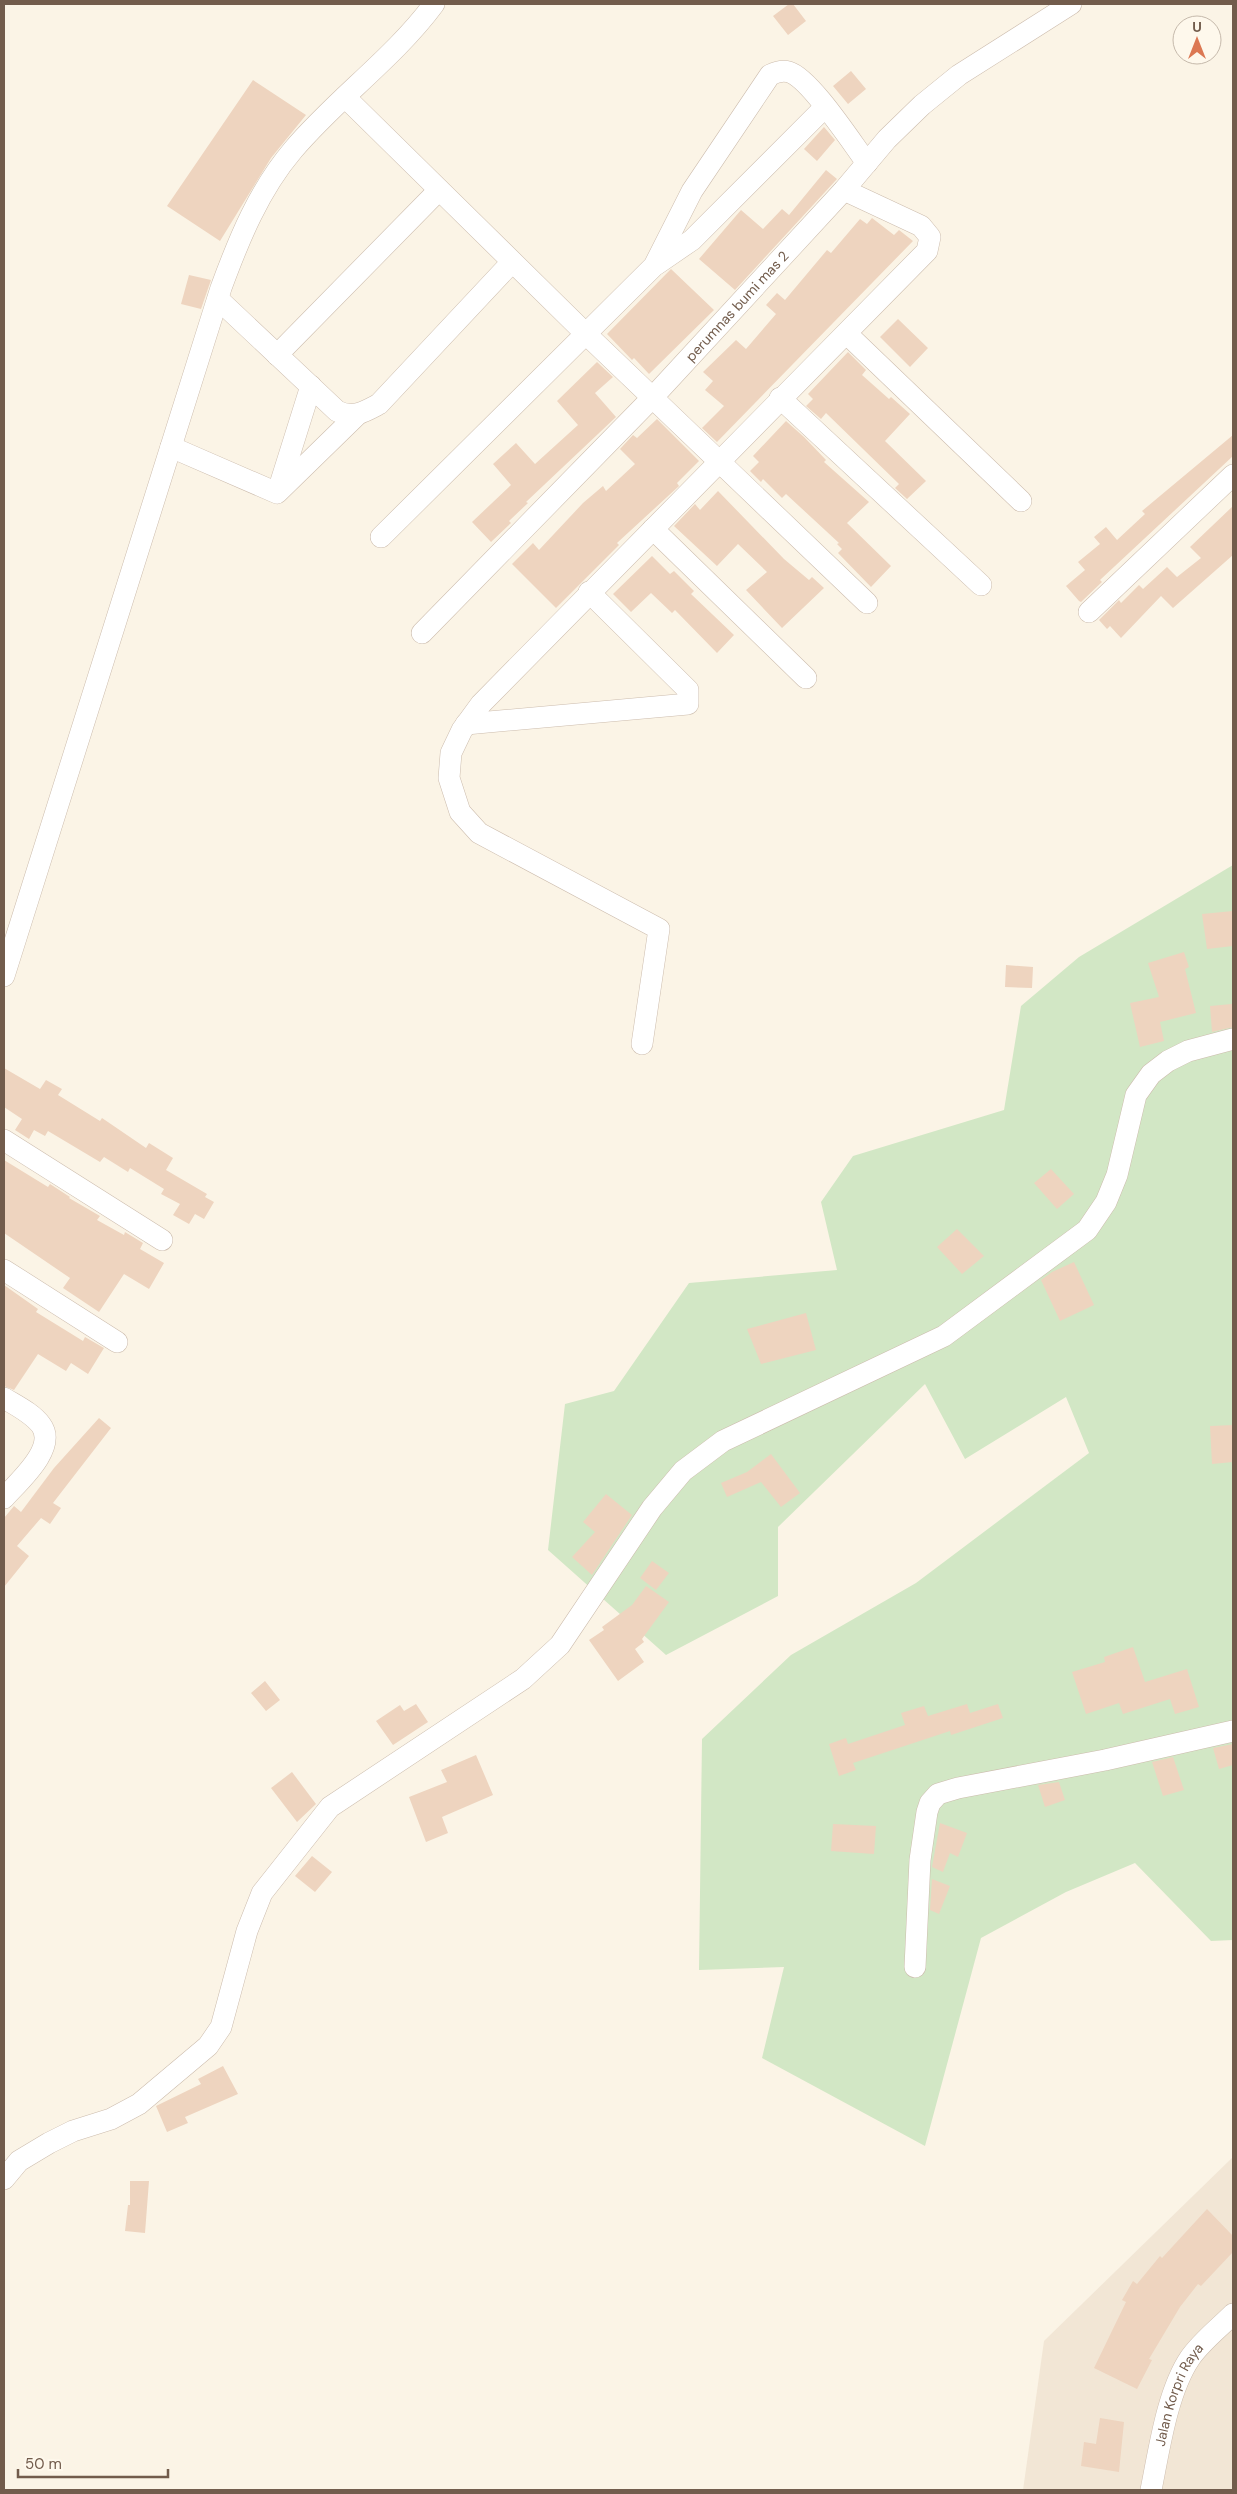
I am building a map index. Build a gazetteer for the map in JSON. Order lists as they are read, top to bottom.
{
  "streets": {
    "street": ["perumnas bumi mas 2", "Jalan Korpri Raya"]
  },
  "scale_bar": "50 m",
  "north": "top"
}
